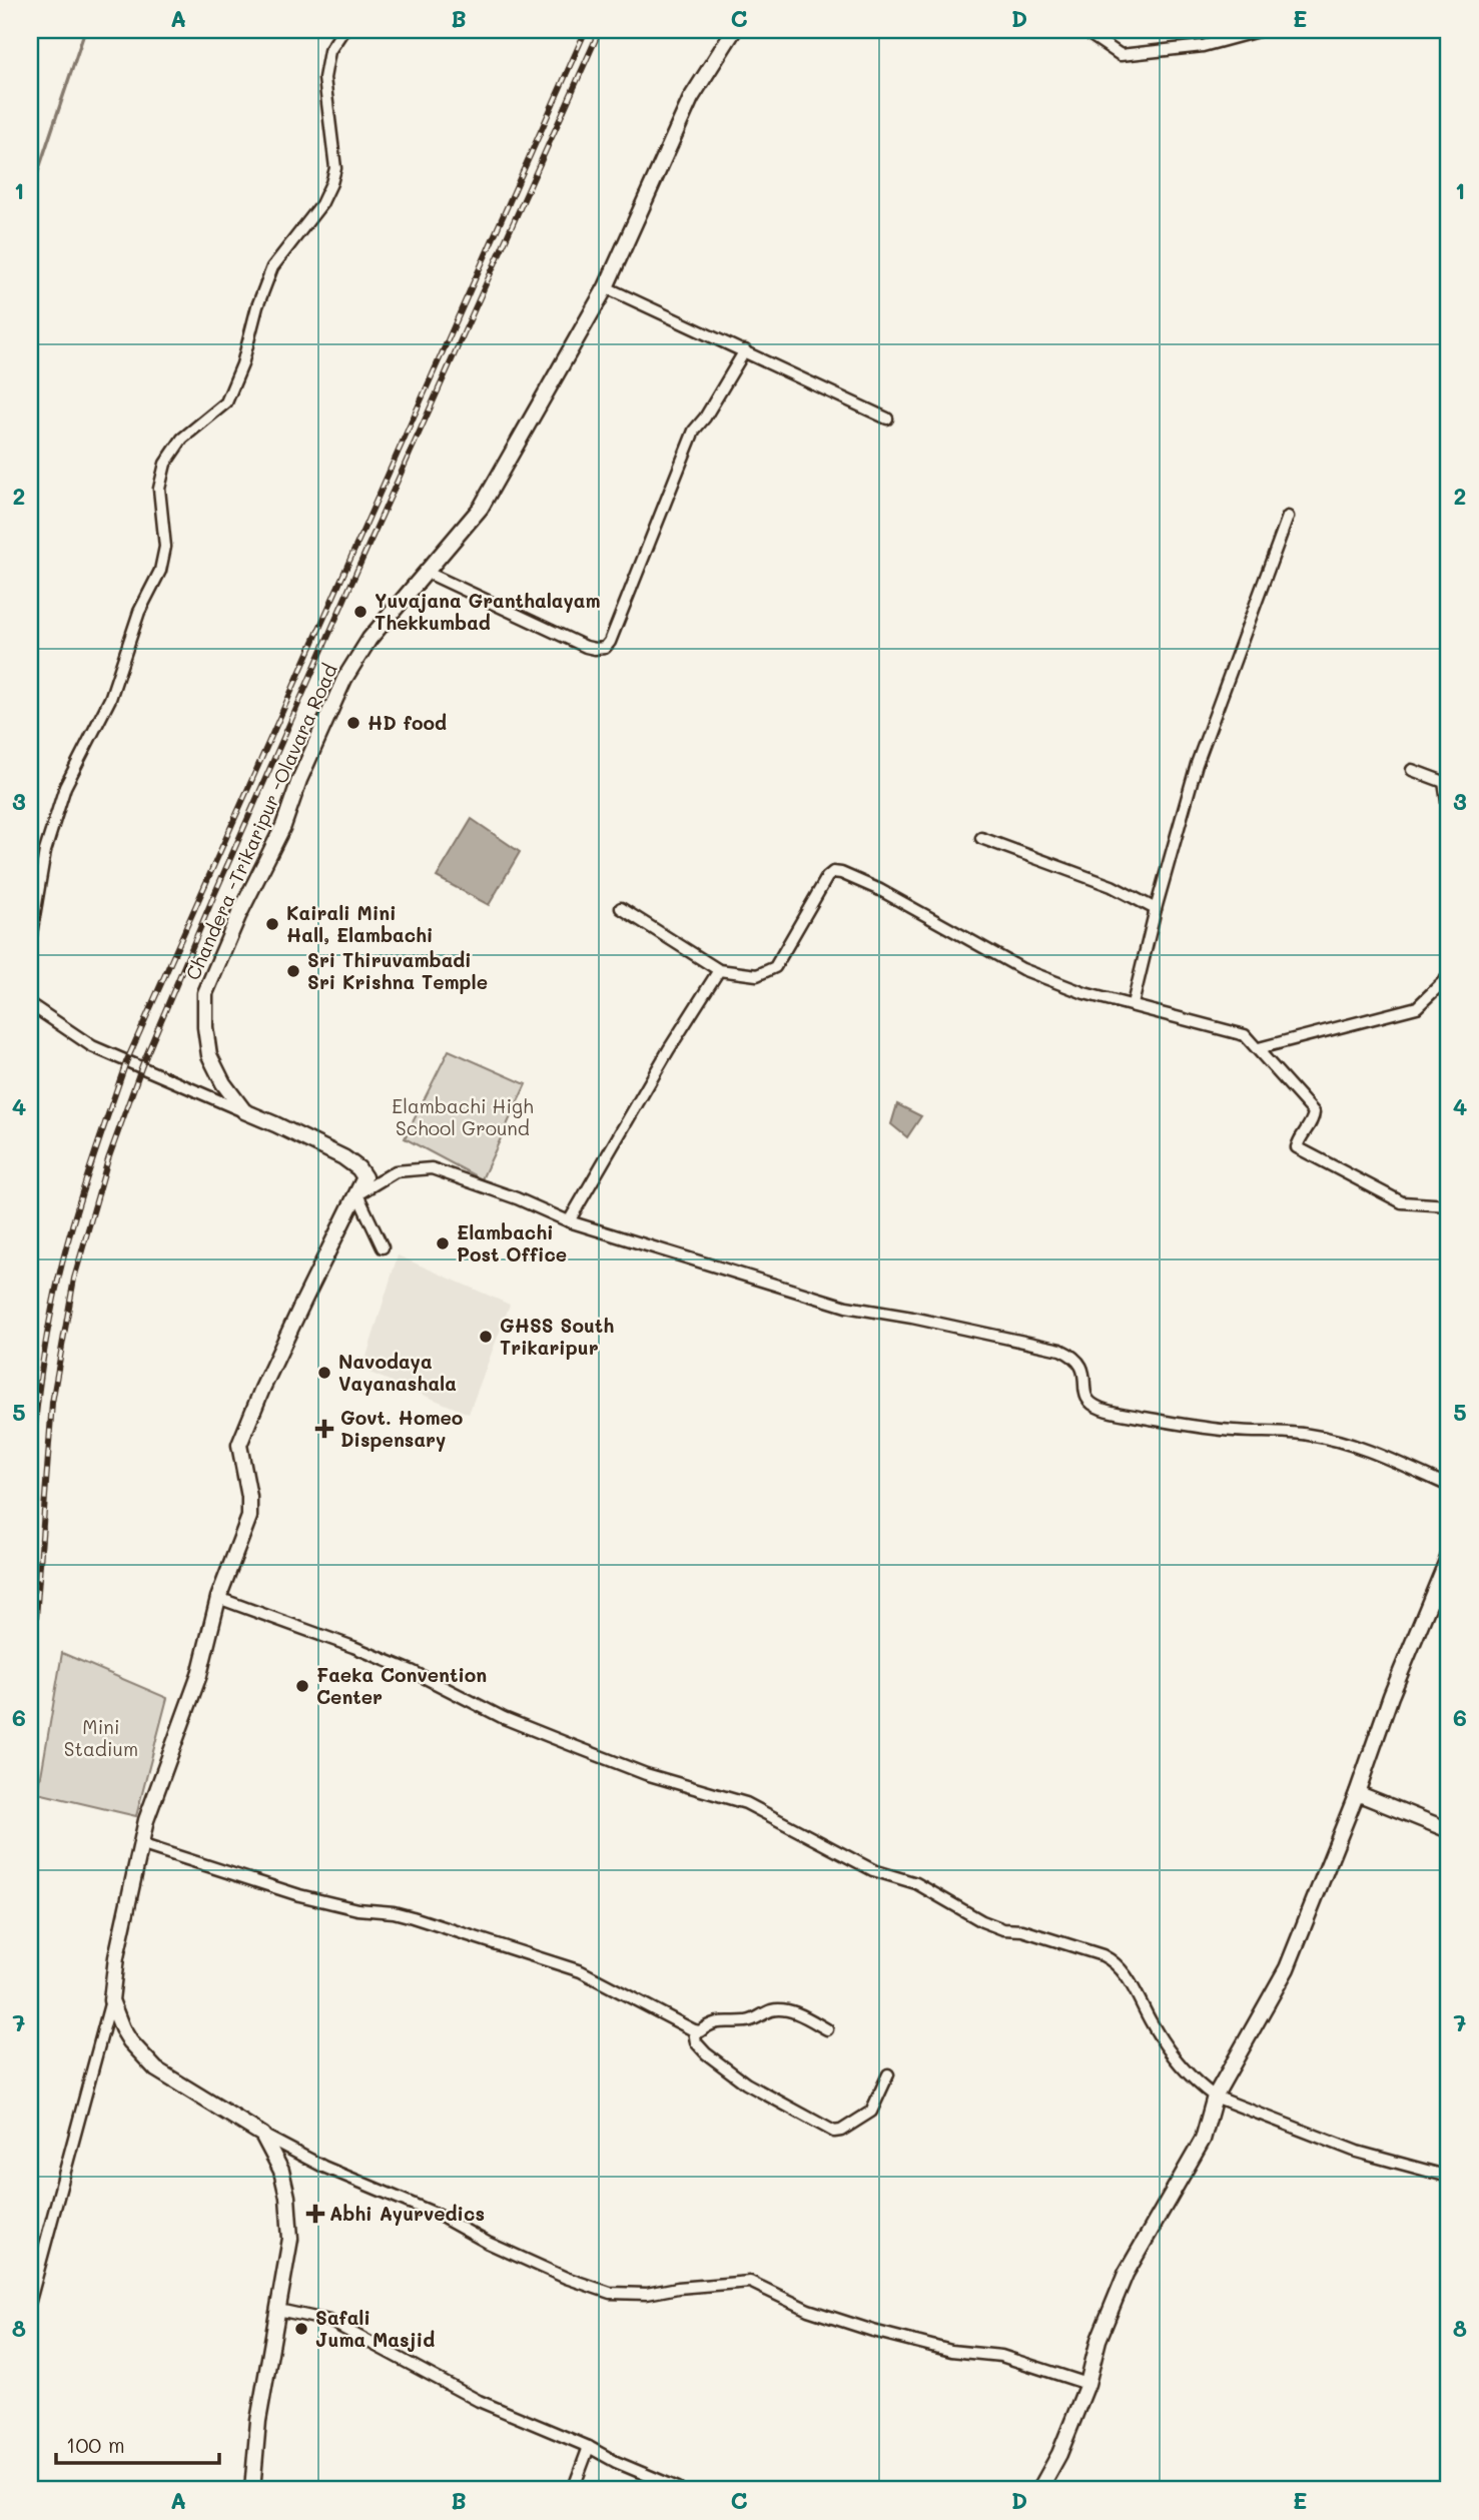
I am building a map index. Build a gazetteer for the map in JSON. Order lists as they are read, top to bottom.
{
  "streets": {
    "main road": ["Chandera -Trikaripur -Olavara Road"]
  },
  "parks": ["Elambachi High School Ground", "Mini Stadium"],
  "places": {
    "other": [
      "Yuvajana Granthalayam Thekkumbad",
      "HD food",
      "Kairali Mini Hall, Elambachi",
      "Sri Thiruvambadi Sri Krishna Temple",
      "Elambachi Post Office",
      "GHSS South Trikaripur",
      "Navodaya Vayanashala",
      "Faeka Convention Center",
      "Safali Juma Masjid"
    ],
    "health": ["Govt. Homeo Dispensary", "Abhi Ayurvedics"]
  },
  "scale_bar": "100 m",
  "grid": {
    "columns": [
      "A",
      "B",
      "C",
      "D",
      "E"
    ],
    "rows": [
      "1",
      "2",
      "3",
      "4",
      "5",
      "6",
      "7",
      "8"
    ]
  }
}
